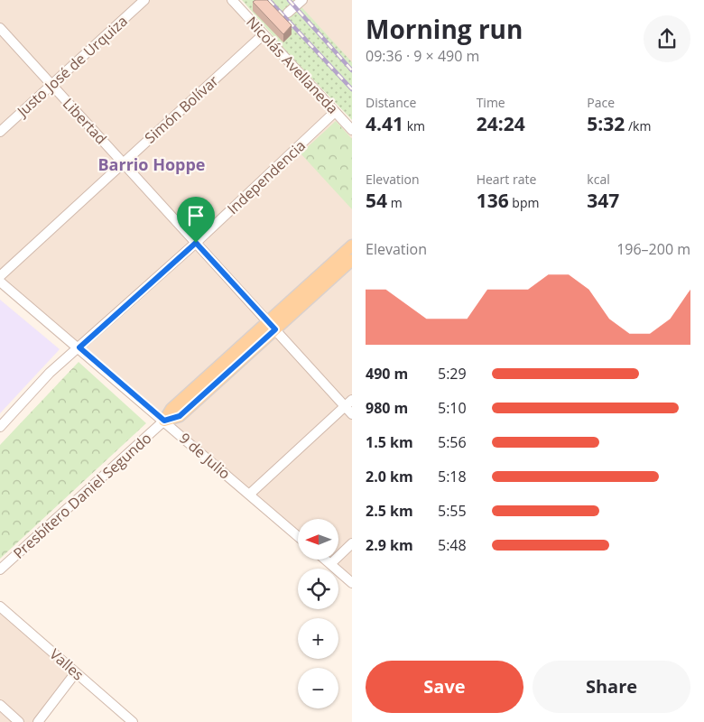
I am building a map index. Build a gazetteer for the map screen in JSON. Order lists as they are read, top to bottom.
{
  "streets": {
    "main road": ["Presbítero Daniel Segundo"],
    "street": [
      "Nicolás Avellaneda",
      "Justo José de Urquiza",
      "Simón Bolívar",
      "Libertad",
      "Independencia",
      "9 de Julio",
      "Valles"
    ]
  },
  "crossings": [
    ["Nicolás Avellaneda", "Simón Bolívar"],
    ["Nicolás Avellaneda", "Independencia"],
    ["Justo José de Urquiza", "Libertad"],
    ["Simón Bolívar", "Libertad"],
    ["Libertad", "Independencia"],
    ["Libertad", "Presbítero Daniel Segundo"],
    ["Independencia", "9 de Julio"],
    ["9 de Julio", "Presbítero Daniel Segundo"]
  ],
  "districts": ["Barrio Hoppe"],
  "north": "left",
  "page": {
    "heading": ["Morning run", "09:36 · 9 × 490 m"],
    "stats": [
      ["Distance", "4.41 km"],
      ["Time", "24:24"],
      ["Pace", "5:32 /km"],
      ["Elevation", "54 m"],
      ["Heart rate", "136 bpm"],
      ["kcal", "347"]
    ],
    "chart": ["Elevation", "196–200 m"],
    "list": [
      {
        "name": "490 m",
        "note": "5:29"
      },
      {
        "name": "980 m",
        "note": "5:10"
      },
      {
        "name": "1.5 km",
        "note": "5:56"
      },
      {
        "name": "2.0 km",
        "note": "5:18"
      },
      {
        "name": "2.5 km",
        "note": "5:55"
      },
      {
        "name": "2.9 km",
        "note": "5:48"
      }
    ],
    "map_buttons": ["+", "−"],
    "buttons": ["Save", "Share"]
  }
}
